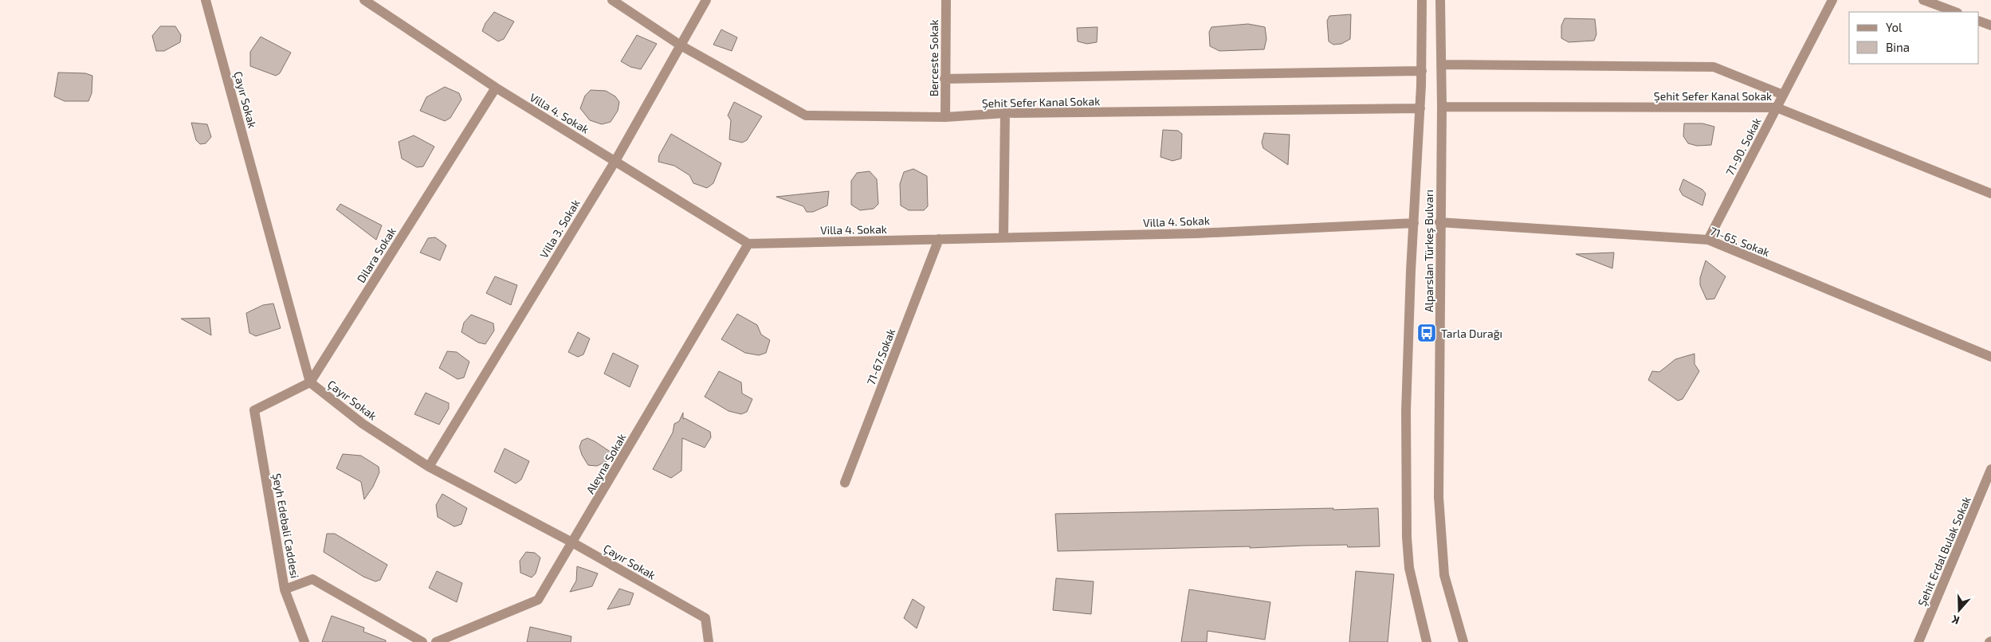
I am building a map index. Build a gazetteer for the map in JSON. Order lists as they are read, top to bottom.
{
  "streets": {
    "street": [
      "Berceste Sokak",
      "Şehit Sefer Kanal Sokak",
      "Çayır Sokak",
      "Villa 4. Sokak",
      "71-90. Sokak",
      "Villa 3. Sokak",
      "71-65. Sokak",
      "Alparslan Türkeş Bulvarı",
      "Dilara Sokak",
      "71-67.Sokak",
      "Aleyna Sokak",
      "Şeyh Edebali Caddesi",
      "Şehit Erdal Bulak Sokak"
    ]
  },
  "crossings": [
    ["Berceste Sokak", "Şehit Sefer Kanal Sokak"],
    ["Şehit Sefer Kanal Sokak", "71-90. Sokak"],
    ["Şehit Sefer Kanal Sokak", "Villa 3. Sokak"],
    ["Şehit Sefer Kanal Sokak", "Alparslan Türkeş Bulvarı"],
    ["Çayır Sokak", "Villa 3. Sokak"],
    ["Çayır Sokak", "Dilara Sokak"],
    ["Çayır Sokak", "Aleyna Sokak"],
    ["Çayır Sokak", "Şeyh Edebali Caddesi"],
    ["Villa 4. Sokak", "Villa 3. Sokak"],
    ["Villa 4. Sokak", "Alparslan Türkeş Bulvarı"],
    ["Villa 4. Sokak", "Dilara Sokak"],
    ["Villa 4. Sokak", "71-67.Sokak"],
    ["Villa 4. Sokak", "Aleyna Sokak"],
    ["71-90. Sokak", "71-65. Sokak"],
    ["71-65. Sokak", "Alparslan Türkeş Bulvarı"],
    ["Dilara Sokak", "Şeyh Edebali Caddesi"]
  ],
  "places": {
    "bus stop": ["Tarla Durağı"]
  },
  "legend": ["Yol", "Bina"],
  "north": "bottom"
}
